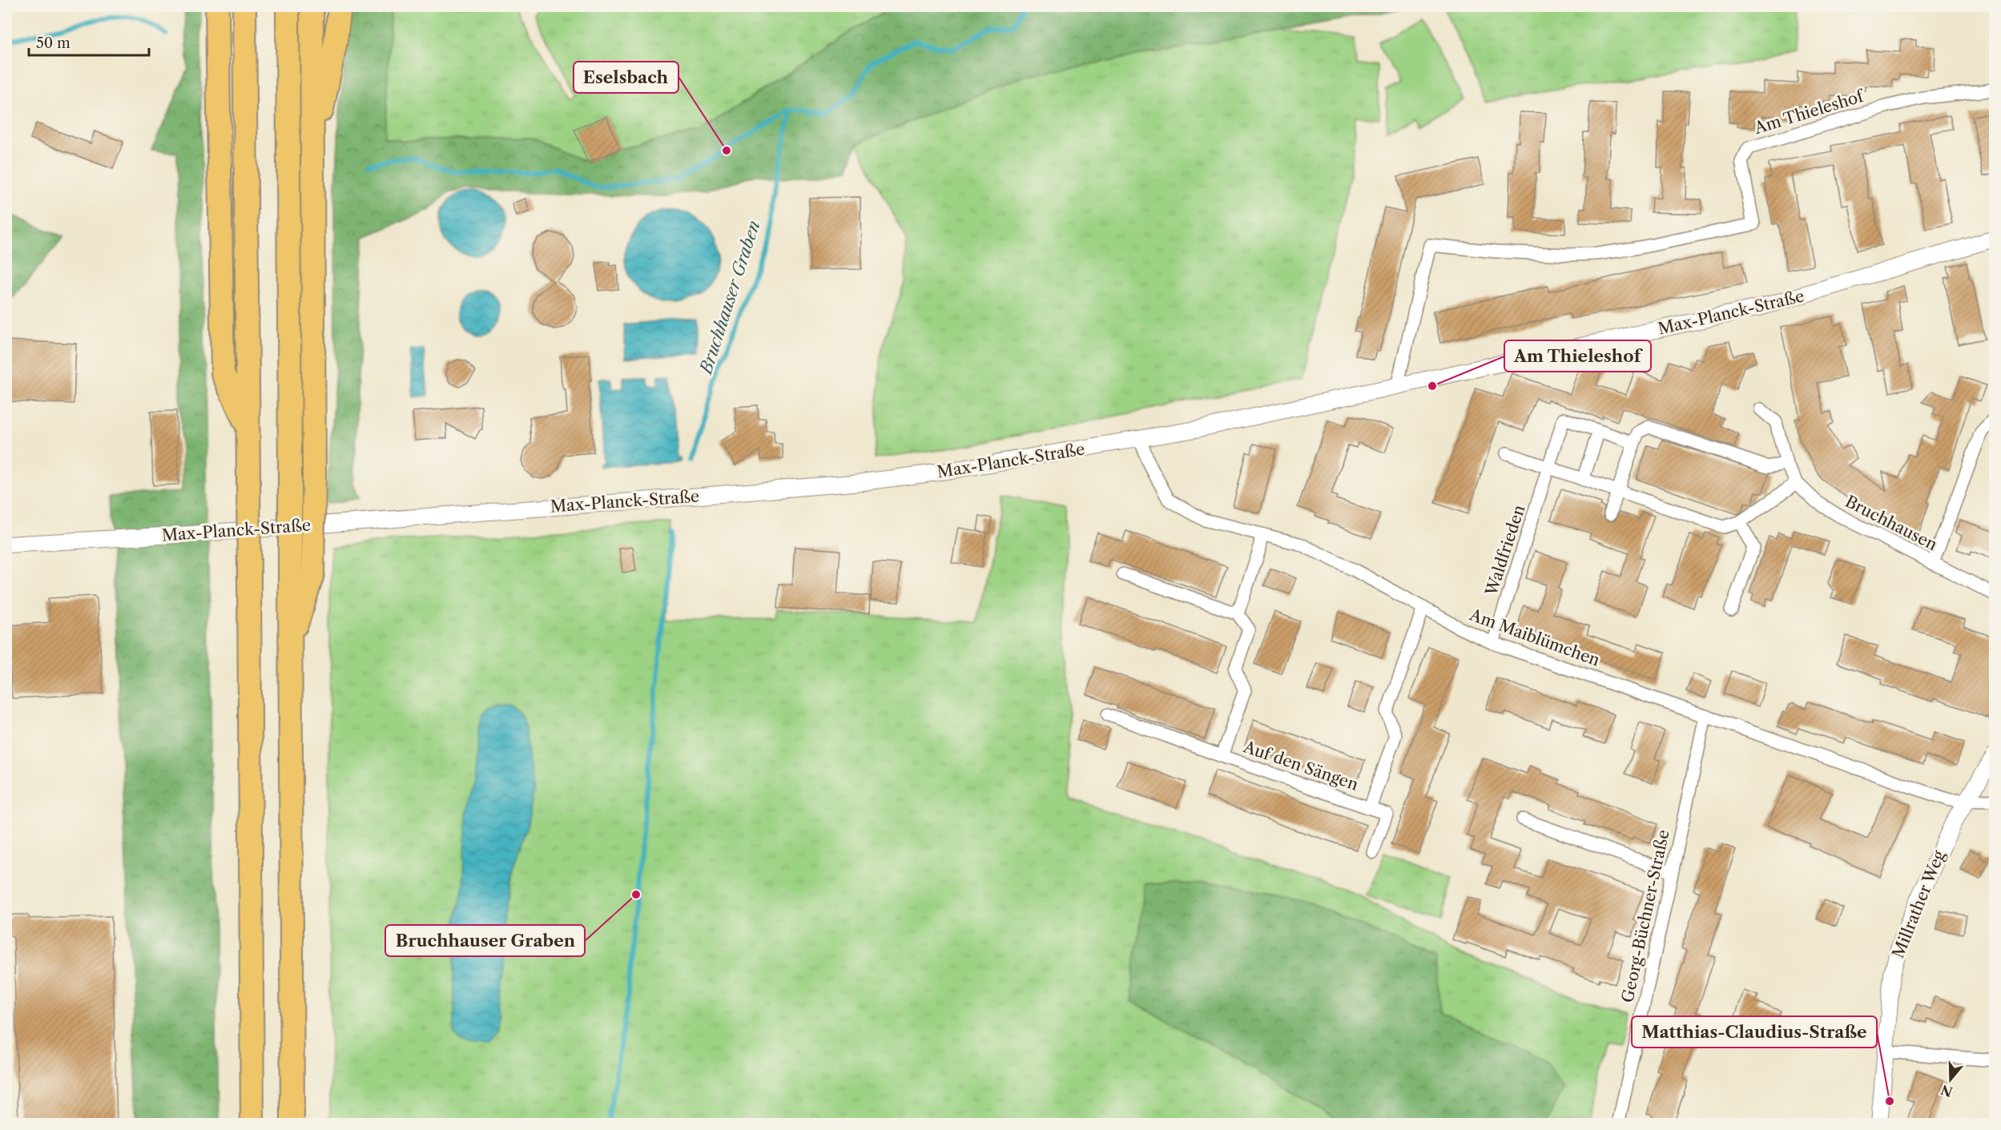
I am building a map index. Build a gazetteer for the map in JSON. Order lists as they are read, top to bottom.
{
  "streets": {
    "street": [
      "Am Thieleshof",
      "Max-Planck-Straße",
      "Bruchhausen",
      "Waldfrieden",
      "Am Maiblümchen",
      "Auf den Sängen",
      "Millrather Weg",
      "Georg-Büchner-Straße"
    ]
  },
  "crossings": [
    ["Am Thieleshof", "Max-Planck-Straße"],
    ["Max-Planck-Straße", "Am Maiblümchen"],
    ["Waldfrieden", "Am Maiblümchen"],
    ["Am Maiblümchen", "Auf den Sängen"],
    ["Am Maiblümchen", "Millrather Weg"],
    ["Am Maiblümchen", "Georg-Büchner-Straße"]
  ],
  "water": ["Bruchhauser Graben"],
  "places": [
    "Eselsbach",
    "Am Thieleshof",
    "Bruchhauser Graben",
    "Matthias-Claudius-Straße"
  ],
  "scale_bar": "50 m",
  "north": "bottom"
}
